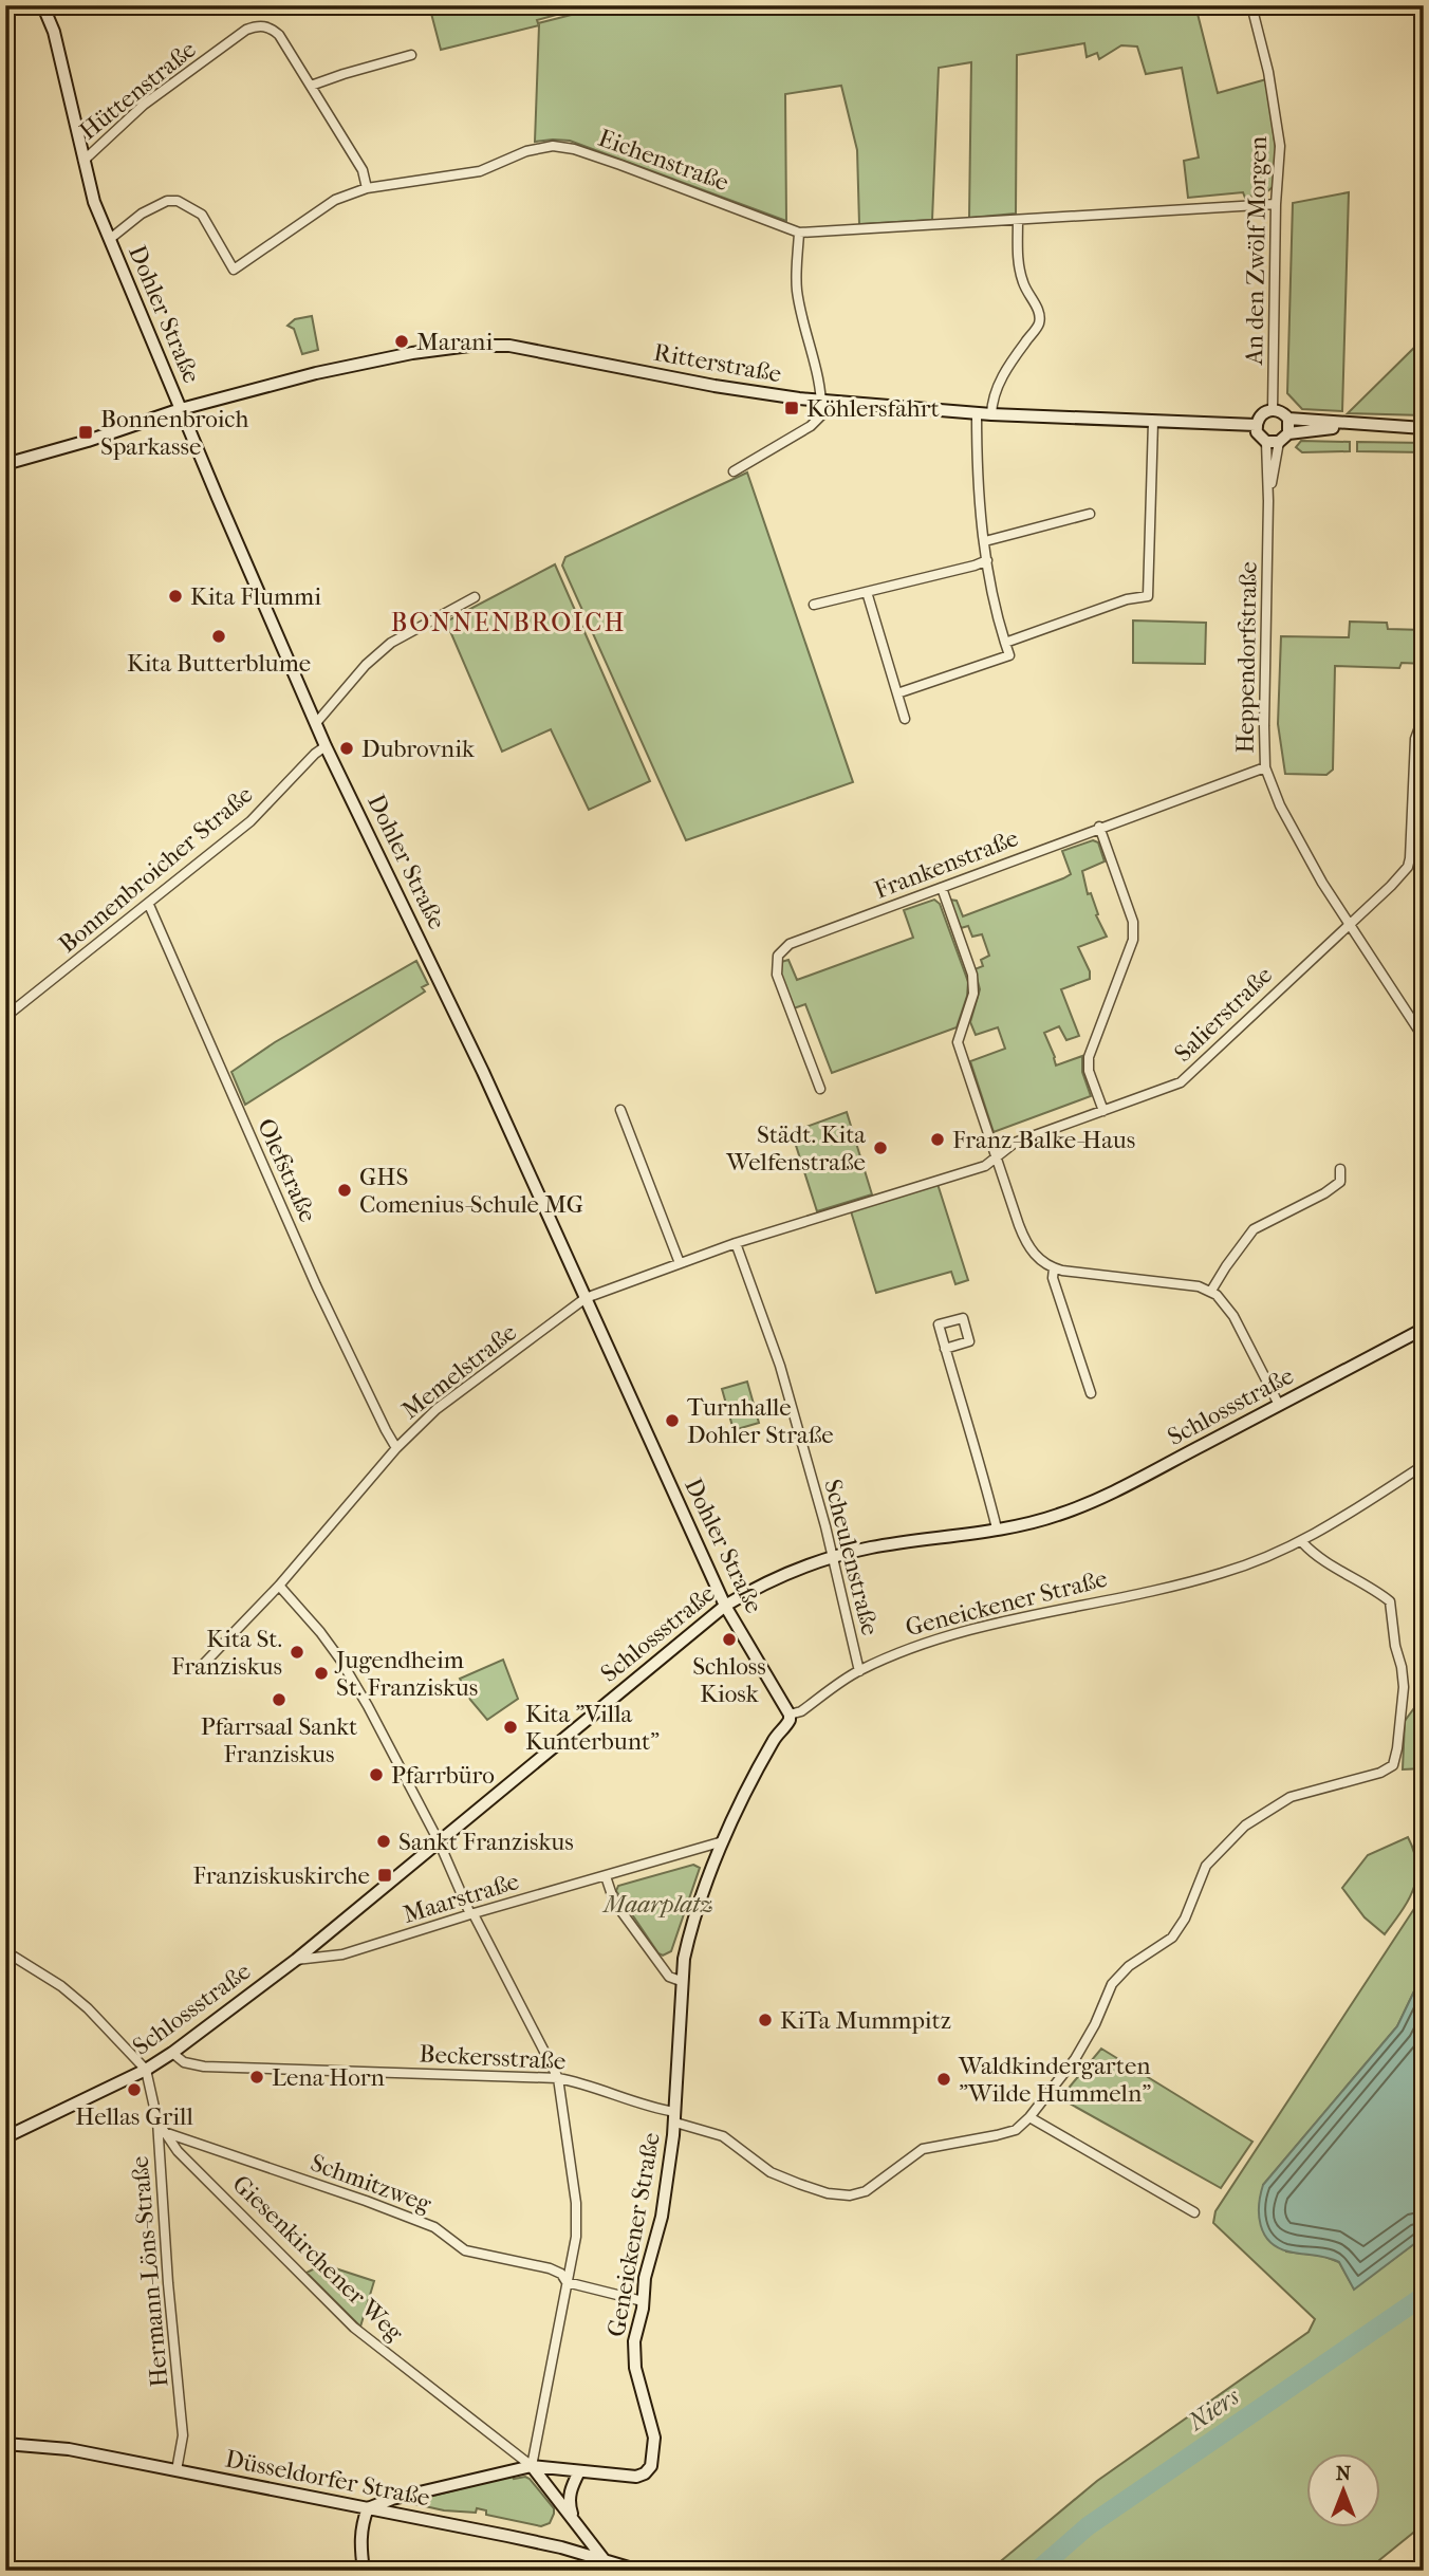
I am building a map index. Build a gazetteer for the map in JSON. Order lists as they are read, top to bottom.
{
  "streets": {
    "main road": [
      "Dohler Straße",
      "Ritterstraße",
      "Schlossstraße",
      "Geneickener Straße",
      "Düsseldorfer Straße"
    ],
    "street": [
      "Hüttenstraße",
      "Eichenstraße",
      "An den Zwölf Morgen",
      "Heppendorfstraße",
      "Frankenstraße",
      "Bonnenbroicher Straße",
      "Salierstraße",
      "Olefstraße",
      "Memelstraße",
      "Scheulenstraße",
      "Maarstraße",
      "Beckersstraße",
      "Schmitzweg",
      "Giesenkirchener Weg",
      "Hermann-Löns-Straße"
    ]
  },
  "crossings": [
    ["Hüttenstraße", "Eichenstraße"],
    ["Hüttenstraße", "Dohler Straße"],
    ["Eichenstraße", "An den Zwölf Morgen"],
    ["Eichenstraße", "Dohler Straße"],
    ["An den Zwölf Morgen", "Ritterstraße"],
    ["An den Zwölf Morgen", "Heppendorfstraße"],
    ["Dohler Straße", "Ritterstraße"],
    ["Dohler Straße", "Bonnenbroicher Straße"],
    ["Dohler Straße", "Memelstraße"],
    ["Dohler Straße", "Schlossstraße"],
    ["Dohler Straße", "Geneickener Straße"],
    ["Ritterstraße", "Heppendorfstraße"],
    ["Heppendorfstraße", "Frankenstraße"],
    ["Heppendorfstraße", "Salierstraße"],
    ["Bonnenbroicher Straße", "Olefstraße"],
    ["Salierstraße", "Memelstraße"],
    ["Salierstraße", "Scheulenstraße"],
    ["Olefstraße", "Memelstraße"],
    ["Memelstraße", "Scheulenstraße"],
    ["Schlossstraße", "Scheulenstraße"],
    ["Schlossstraße", "Maarstraße"],
    ["Schlossstraße", "Beckersstraße"],
    ["Schlossstraße", "Hermann-Löns-Straße"],
    ["Scheulenstraße", "Geneickener Straße"],
    ["Geneickener Straße", "Maarstraße"],
    ["Geneickener Straße", "Beckersstraße"],
    ["Geneickener Straße", "Schmitzweg"],
    ["Geneickener Straße", "Giesenkirchener Weg"],
    ["Geneickener Straße", "Düsseldorfer Straße"],
    ["Schmitzweg", "Giesenkirchener Weg"],
    ["Giesenkirchener Weg", "Hermann-Löns-Straße"],
    ["Hermann-Löns-Straße", "Düsseldorfer Straße"]
  ],
  "districts": ["BONNENBROICH"],
  "water": ["Niers"],
  "parks": ["Maarplatz"],
  "places": {
    "other": [
      "Marani",
      "Kita Flummi",
      "Kita Butterblume",
      "Dubrovnik",
      "Franz-Balke-Haus",
      "Städt. Kita Welfenstraße",
      "GHS Comenius-Schule MG",
      "Turnhalle Dohler Straße",
      "Schloss Kiosk",
      "Kita St. Franziskus",
      "Jugendheim St. Franziskus",
      "Pfarrsaal Sankt Franziskus",
      "Kita \"Villa Kunterbunt\"",
      "Pfarrbüro",
      "Sankt Franziskus",
      "KiTa Mummpitz",
      "Lena Horn",
      "Waldkindergarten \"Wilde Hummeln\"",
      "Hellas Grill"
    ],
    "transit": ["Köhlersfahrt", "Bonnenbroich Sparkasse", "Franziskuskirche"]
  },
  "north": "top"
}
